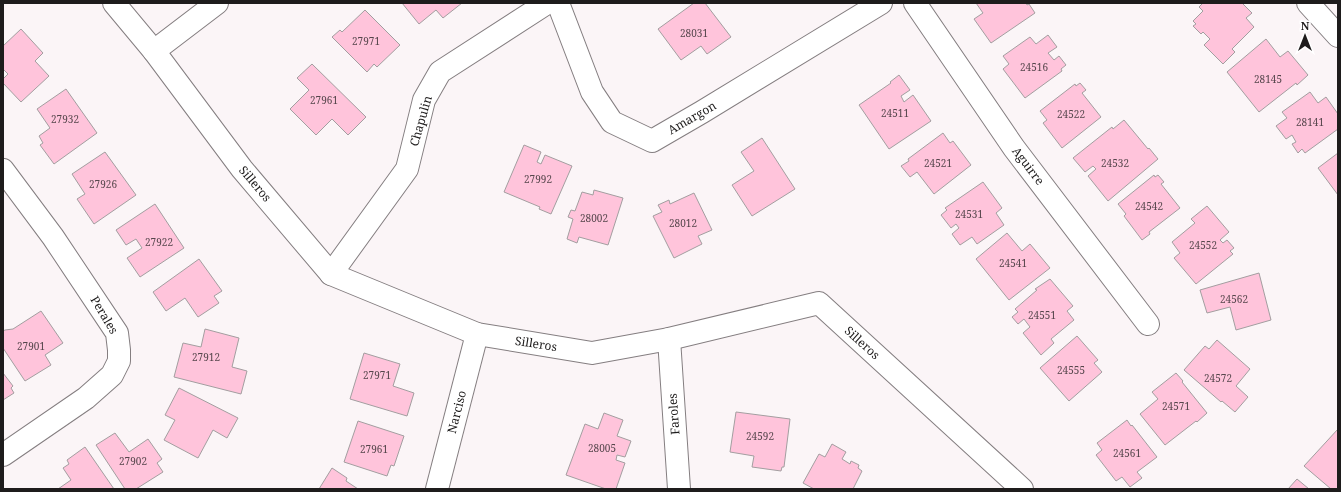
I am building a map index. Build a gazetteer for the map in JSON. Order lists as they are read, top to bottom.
{
  "streets": {
    "street": [
      "Amargon",
      "Chapulin",
      "Aguirre",
      "Silleros",
      "Perales",
      "Narciso",
      "Faroles"
    ]
  },
  "crossings": [
    ["Chapulin", "Silleros"],
    ["Silleros", "Narciso"],
    ["Silleros", "Faroles"]
  ],
  "house_numbers": [
    "28031",
    "27971",
    "24516",
    "28145",
    "27961",
    "24511",
    "24522",
    "27932",
    "28141",
    "24521",
    "24532",
    "27992",
    "27926",
    "24542",
    "24531",
    "28002",
    "28012",
    "27922",
    "24552",
    "24541",
    "24562",
    "24551",
    "27901",
    "27912",
    "24555",
    "27971",
    "24572",
    "24571",
    "24592",
    "28005",
    "27961",
    "24561",
    "27902"
  ],
  "north": "top"
}
